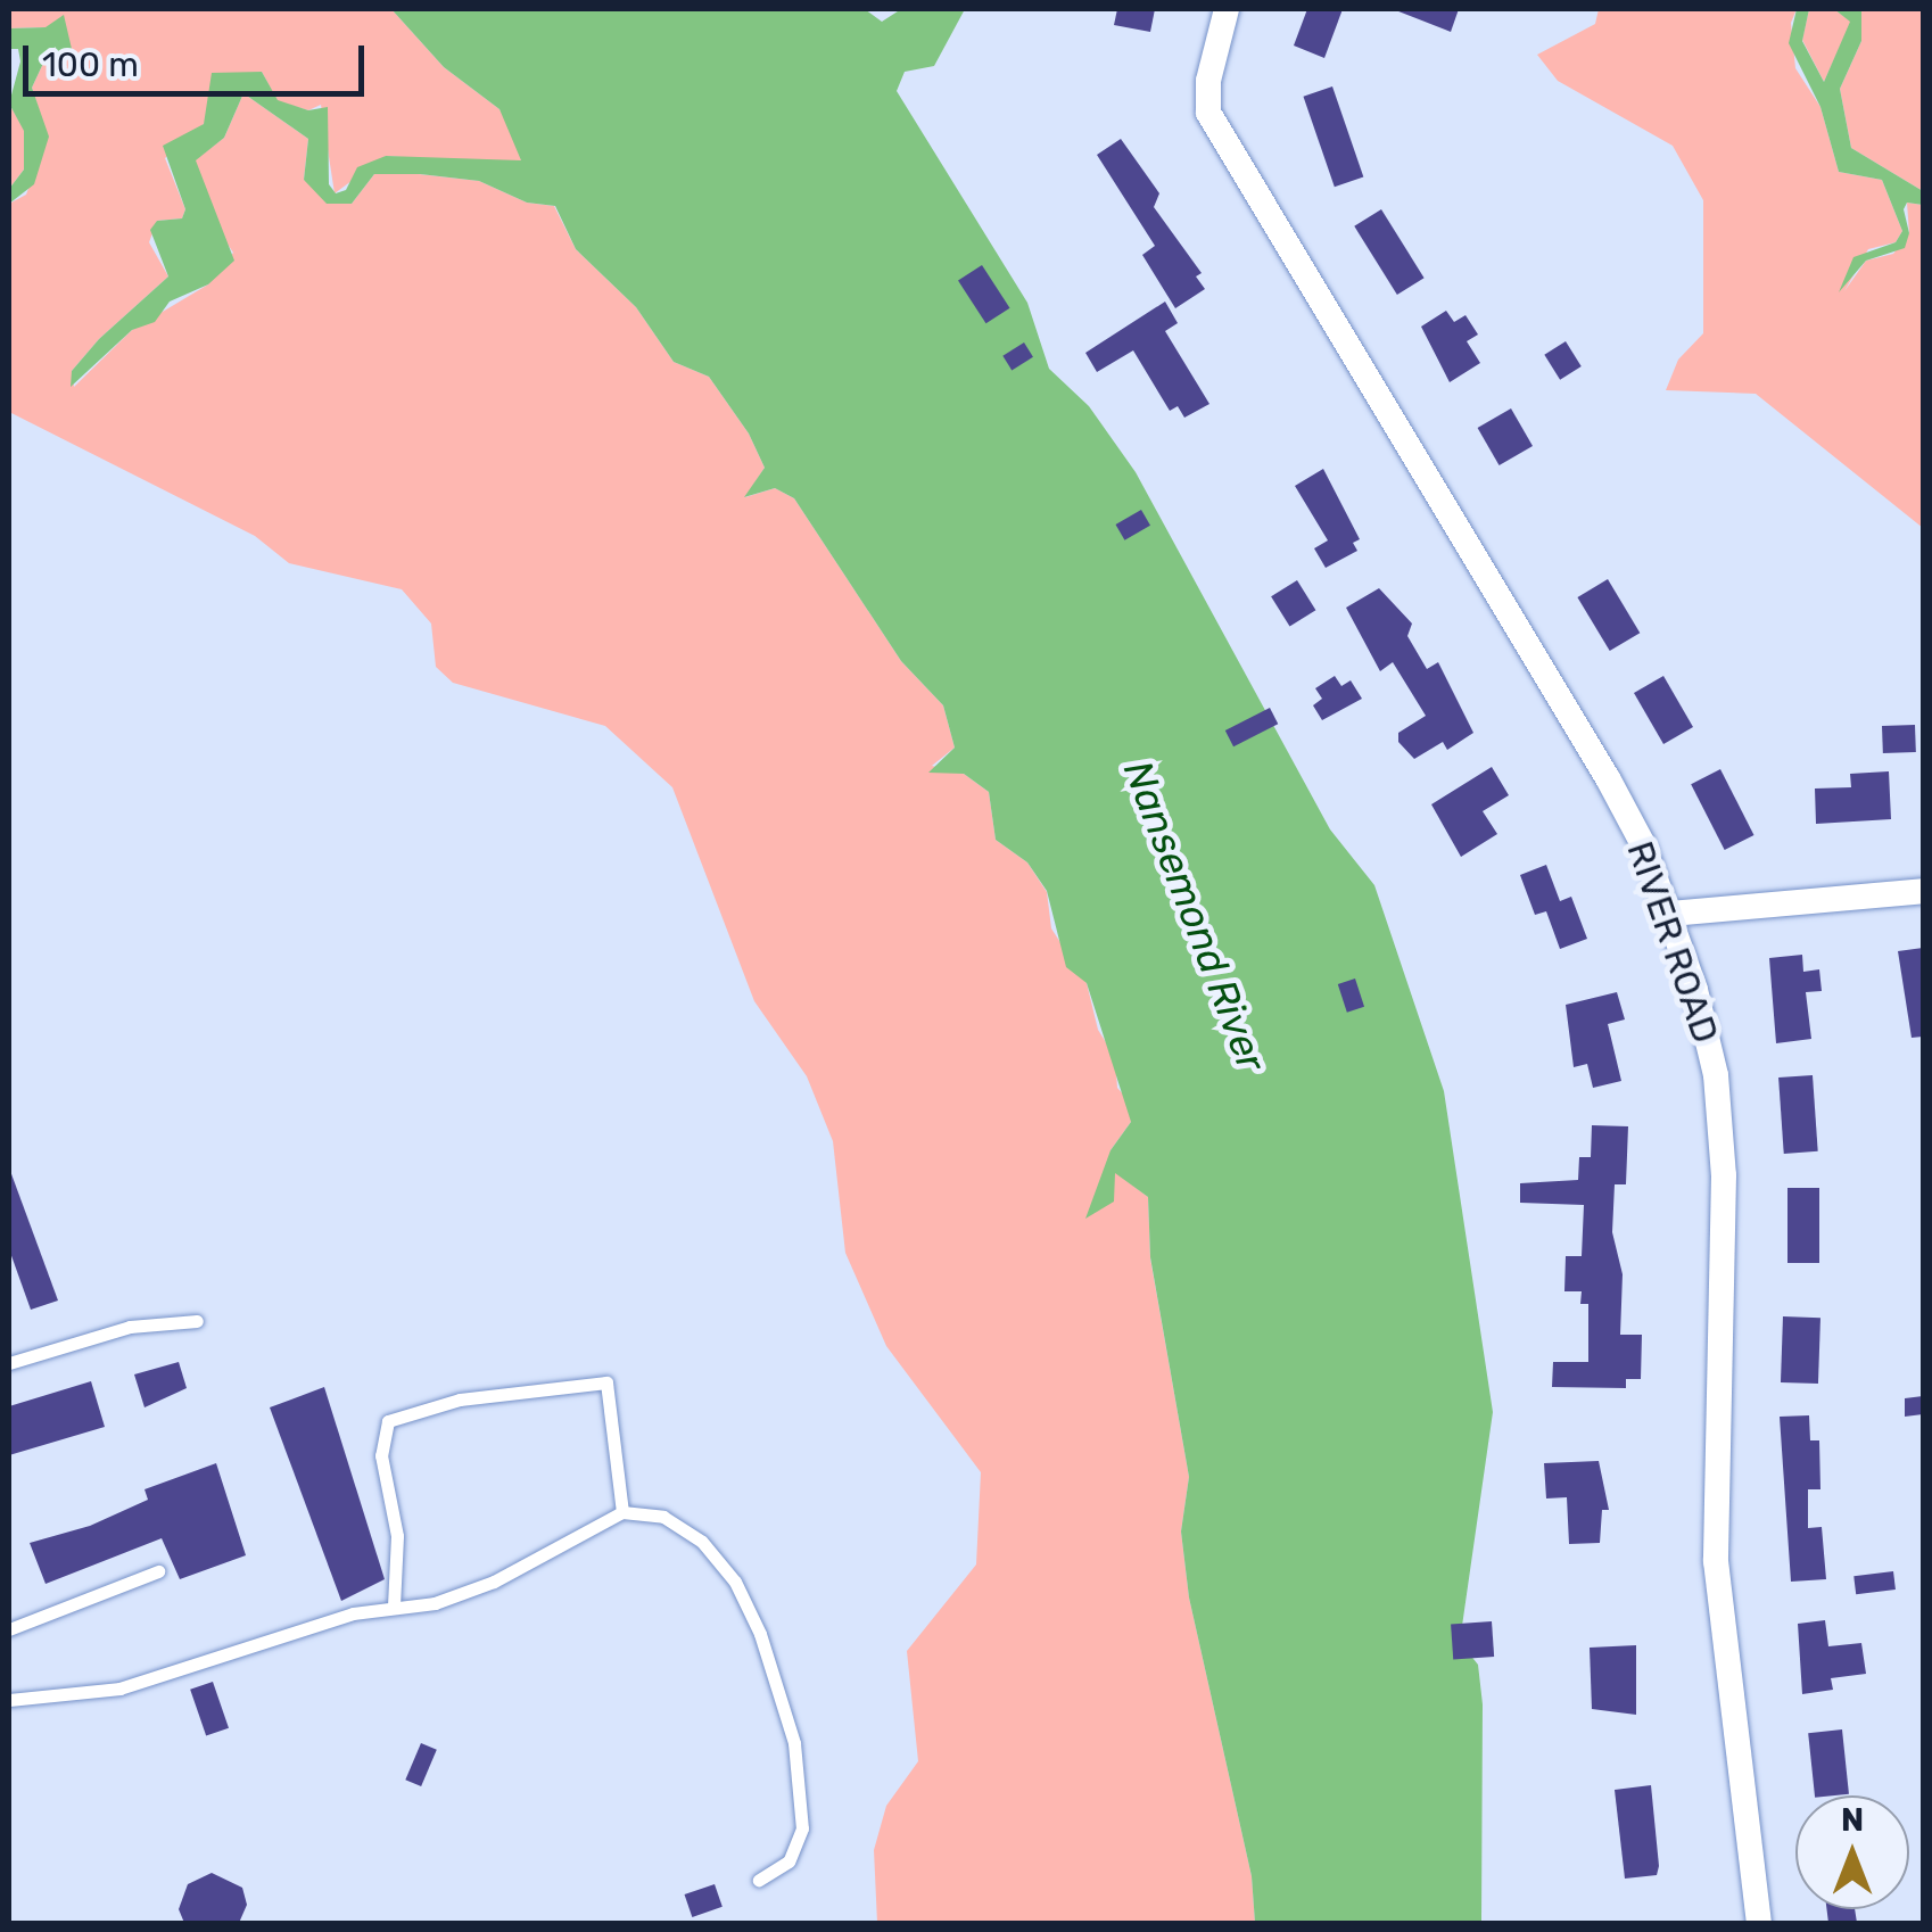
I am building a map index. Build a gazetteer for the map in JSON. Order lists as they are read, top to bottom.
{
  "streets": {
    "street": ["RIVER ROAD"]
  },
  "water": ["Nansemond River"],
  "scale_bar": "100 m",
  "north": "top"
}
